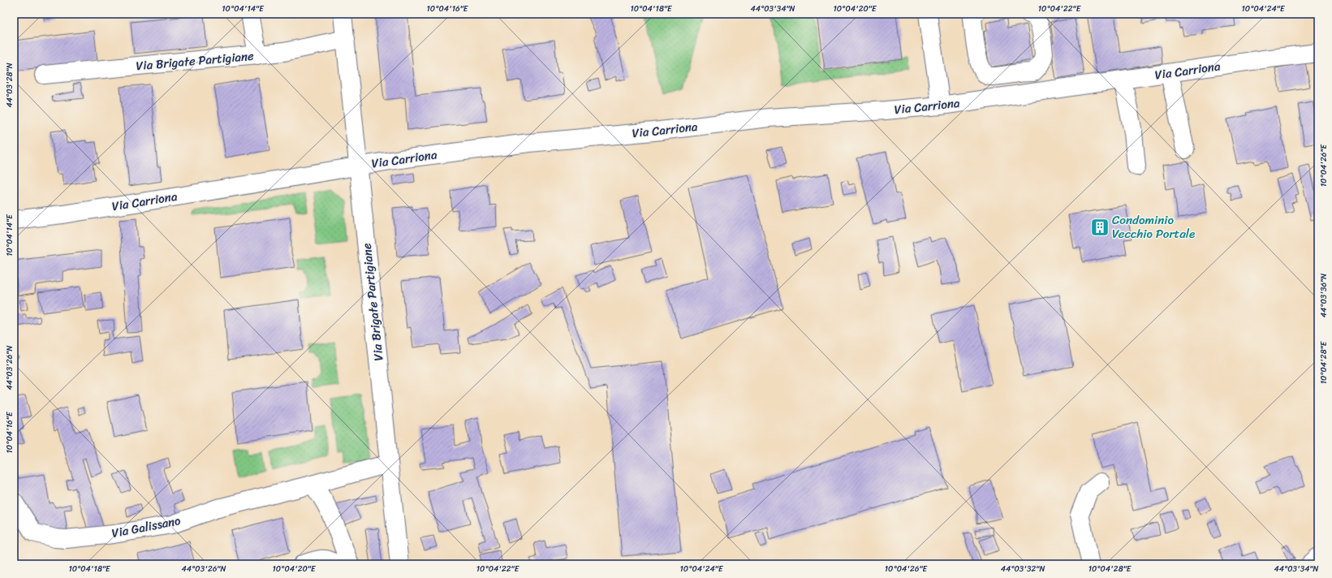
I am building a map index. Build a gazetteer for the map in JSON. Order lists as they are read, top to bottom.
{
  "streets": {
    "street": ["Via Brigate Partigiane", "Via Carriona", "Via Galissano"]
  },
  "crossings": [
    ["Via Brigate Partigiane", "Via Carriona"],
    ["Via Brigate Partigiane", "Via Galissano"]
  ],
  "places": {
    "building": ["Condominio Vecchio Portale"]
  },
  "coordinates": [
    "10°04'14\"E",
    "10°04'16\"E",
    "10°04'18\"E",
    "44°03'34\"N",
    "10°04'20\"E",
    "10°04'22\"E",
    "10°04'24\"E",
    "44°03'28\"N",
    "10°04'26\"E",
    "44°03'36\"N",
    "10°04'28\"E",
    "44°03'26\"N",
    "44°03'32\"N"
  ]
}
